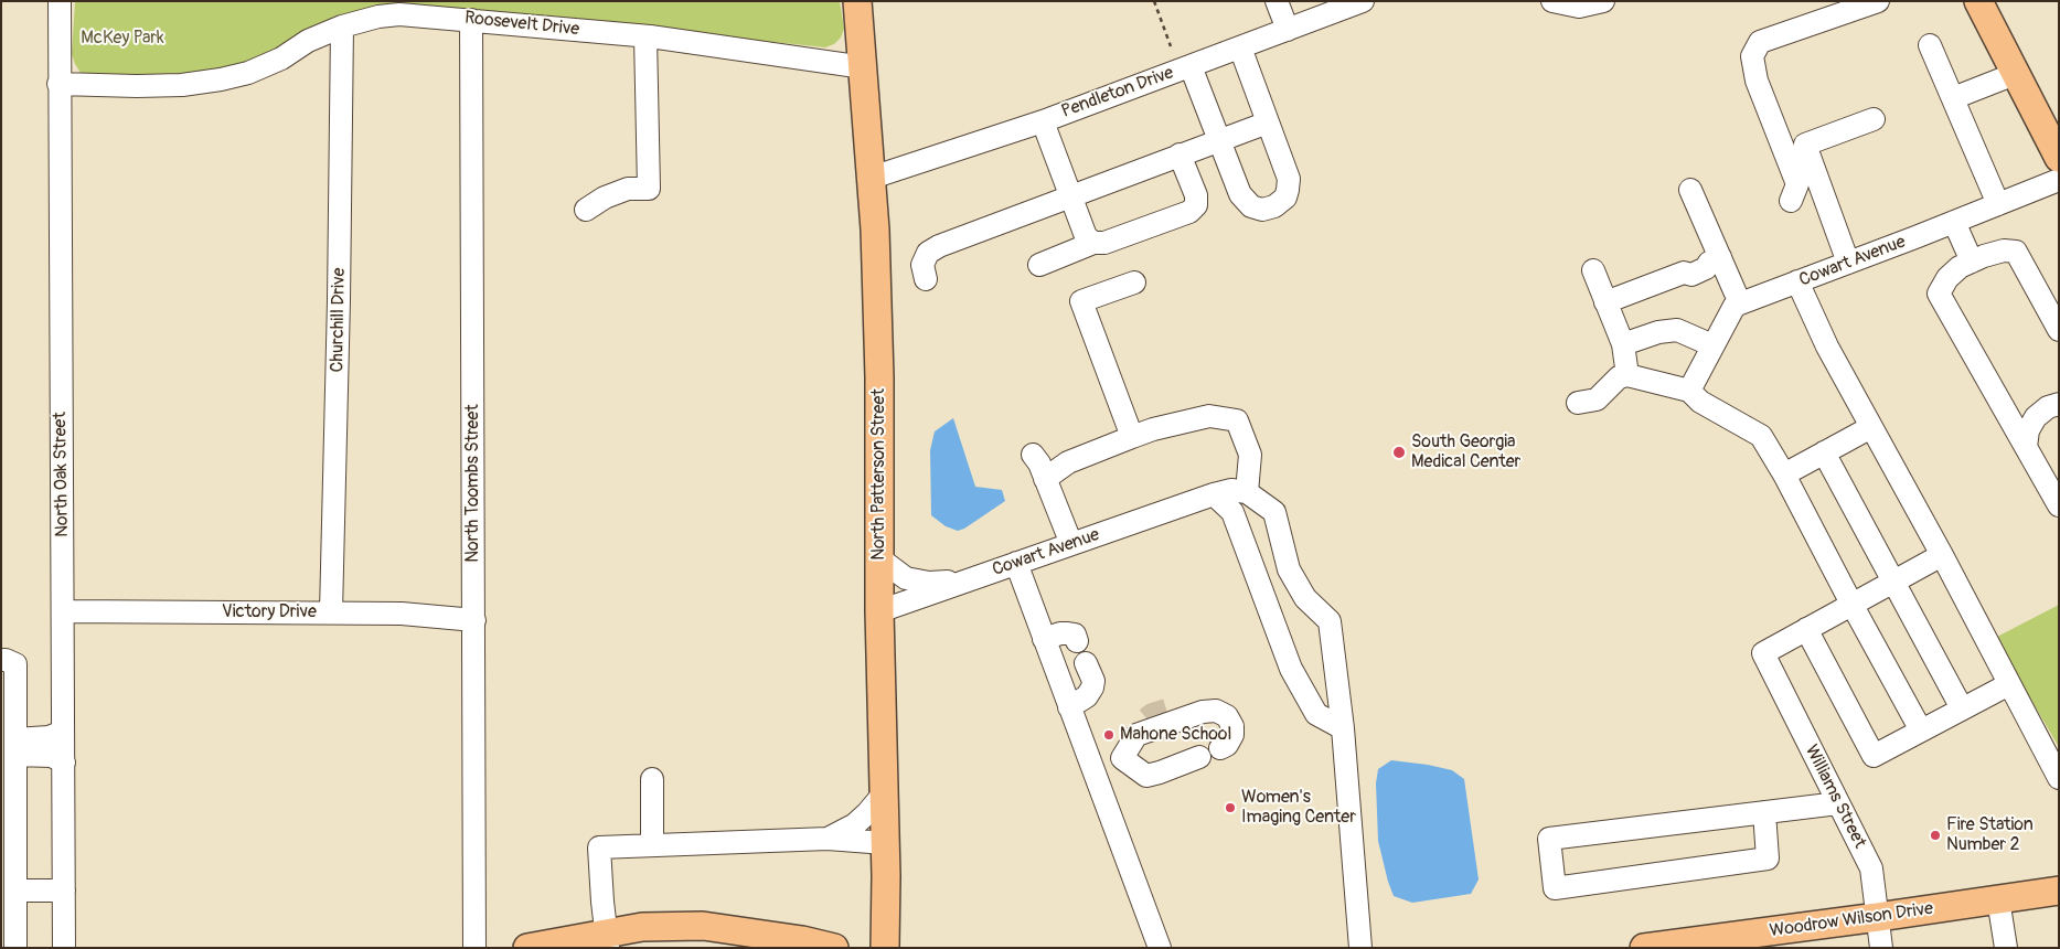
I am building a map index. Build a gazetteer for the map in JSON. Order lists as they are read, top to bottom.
{
  "streets": {
    "main road": ["North Patterson Street", "Woodrow Wilson Drive"],
    "street": [
      "Roosevelt Drive",
      "Pendleton Drive",
      "Cowart Avenue",
      "Churchill Drive",
      "North Oak Street",
      "North Toombs Street",
      "Victory Drive",
      "Williams Street"
    ]
  },
  "crossings": [
    ["Roosevelt Drive", "Churchill Drive"],
    ["Roosevelt Drive", "North Oak Street"],
    ["Roosevelt Drive", "North Patterson Street"],
    ["Roosevelt Drive", "North Toombs Street"],
    ["Pendleton Drive", "North Patterson Street"],
    ["Cowart Avenue", "North Patterson Street"],
    ["Churchill Drive", "Victory Drive"],
    ["North Oak Street", "Victory Drive"],
    ["North Toombs Street", "Victory Drive"],
    ["Williams Street", "Woodrow Wilson Drive"]
  ],
  "parks": ["McKey Park"],
  "places": [
    "South Georgia Medical Center",
    "Mahone School",
    "Women's Imaging Center",
    "Fire Station Number 2"
  ]
}
